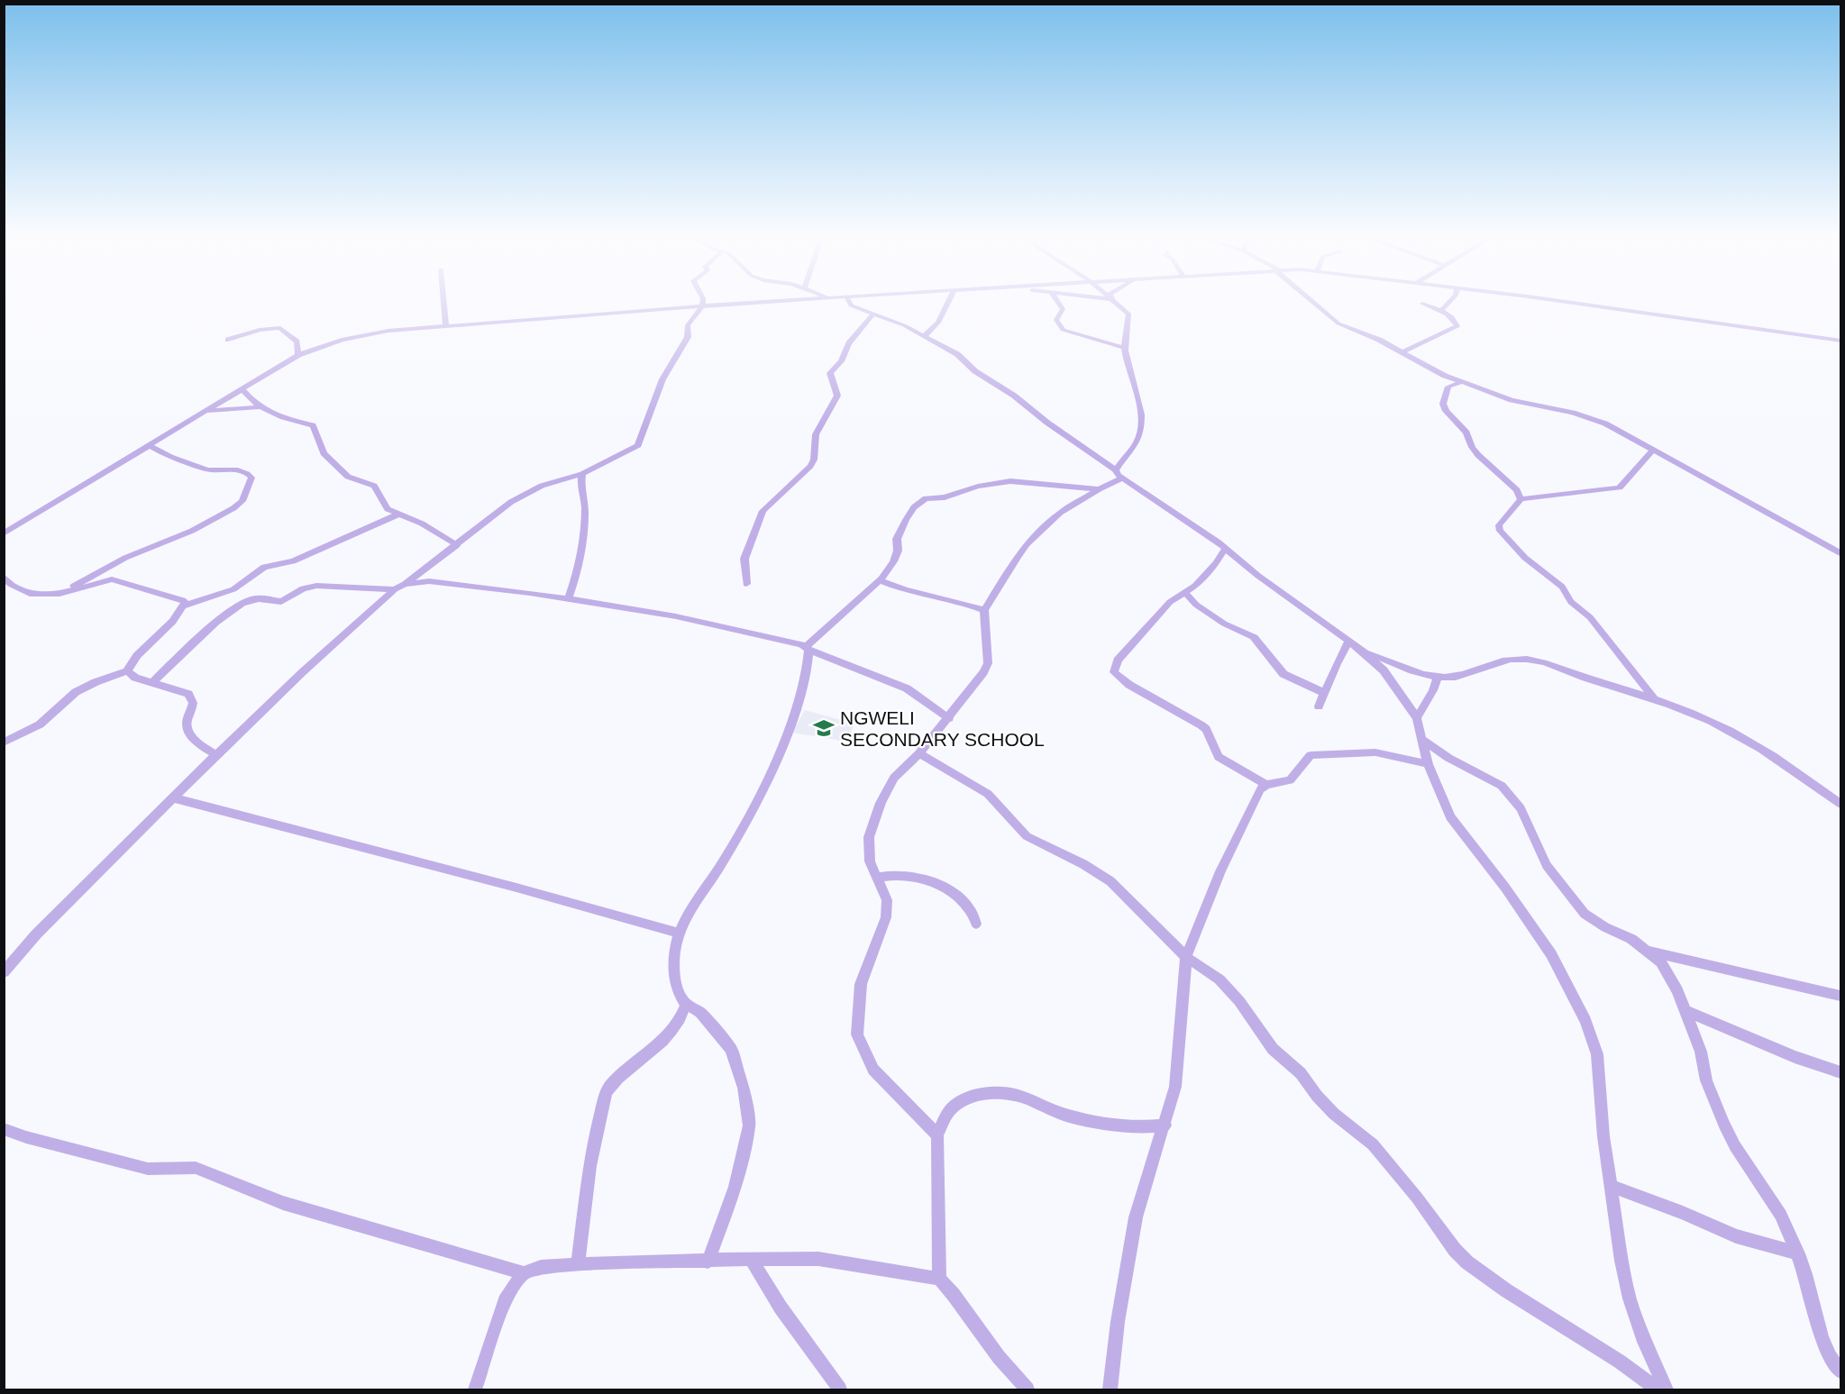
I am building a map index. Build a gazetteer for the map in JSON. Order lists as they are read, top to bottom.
{
  "places": {
    "school or university": ["NGWELI SECONDARY SCHOOL"]
  }
}
